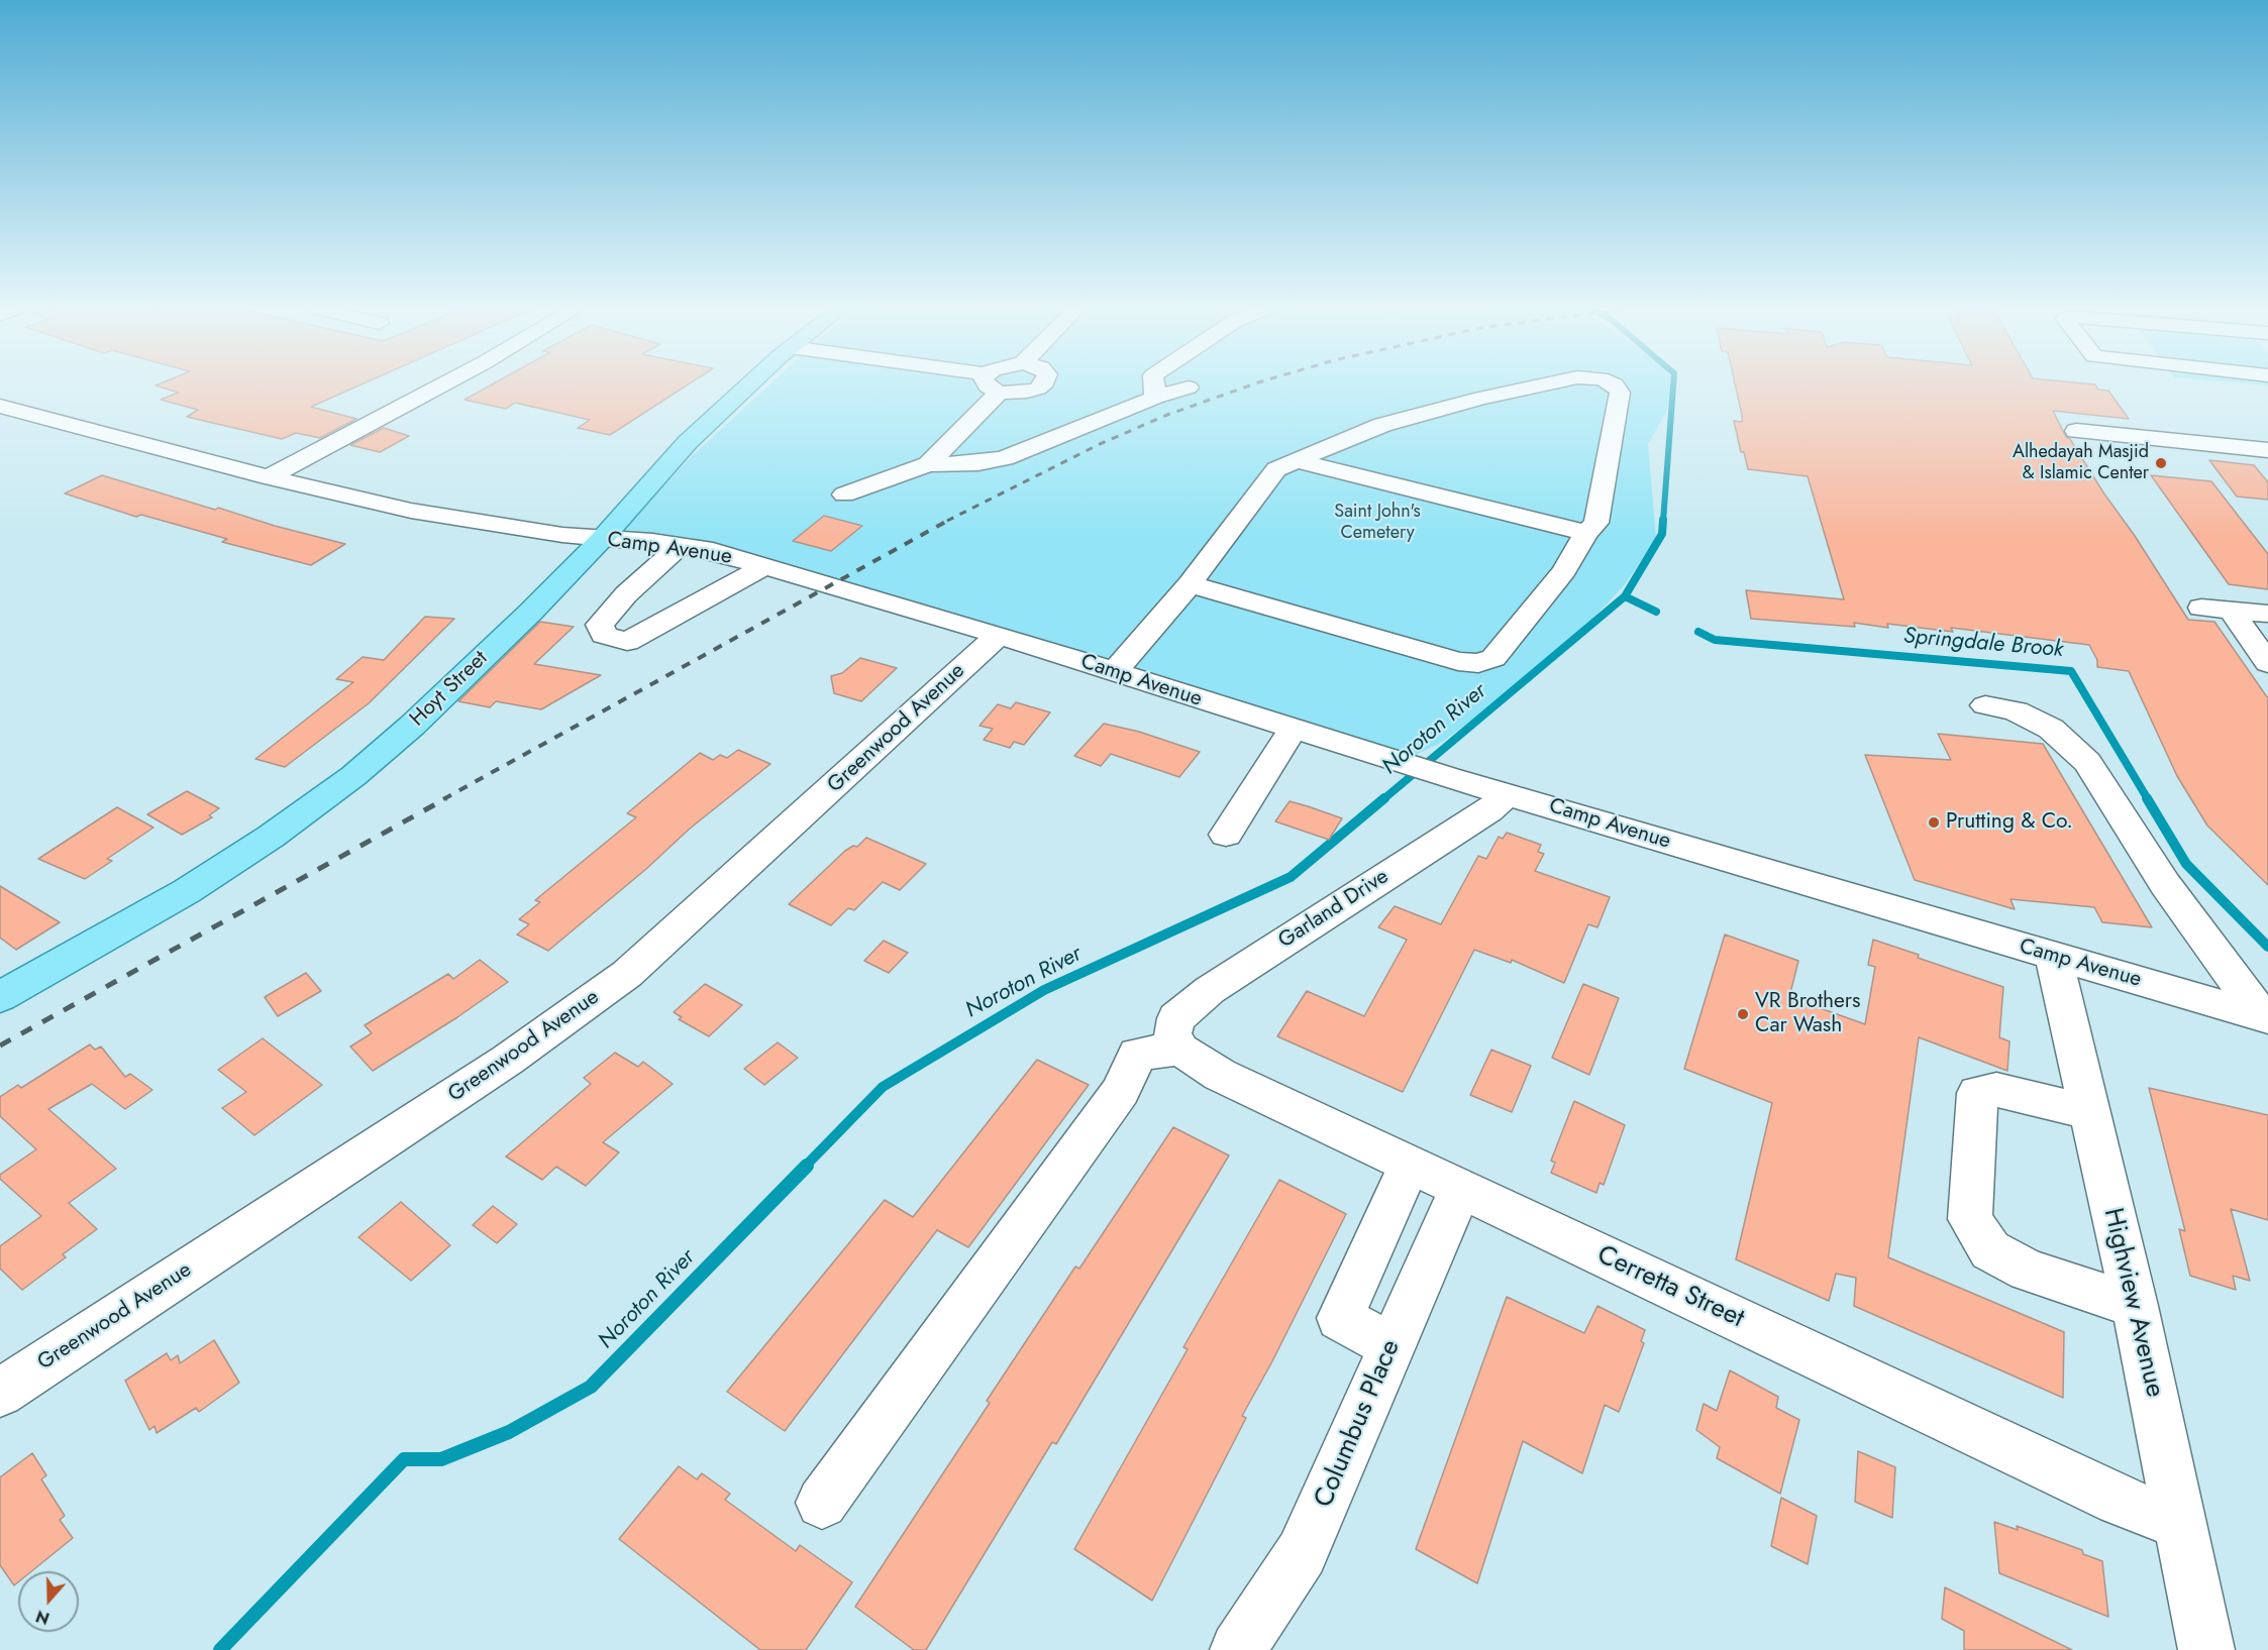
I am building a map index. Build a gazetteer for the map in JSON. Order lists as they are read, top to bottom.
{
  "streets": {
    "main road": ["Hoyt Street"],
    "street": [
      "Camp Avenue",
      "Greenwood Avenue",
      "Garland Drive",
      "Cerretta Street",
      "Highview Avenue",
      "Columbus Place"
    ]
  },
  "crossings": [
    ["Camp Avenue", "Hoyt Street"],
    ["Camp Avenue", "Greenwood Avenue"],
    ["Camp Avenue", "Garland Drive"],
    ["Camp Avenue", "Highview Avenue"],
    ["Garland Drive", "Cerretta Street"],
    ["Cerretta Street", "Highview Avenue"],
    ["Cerretta Street", "Columbus Place"]
  ],
  "water": ["Springdale Brook", "Noroton River"],
  "parks": ["Saint John's Cemetery"],
  "places": ["Alhedayah Masjid & Islamic Center", "Prutting & Co.", "VR Brothers Car Wash"],
  "north": "bottom"
}
